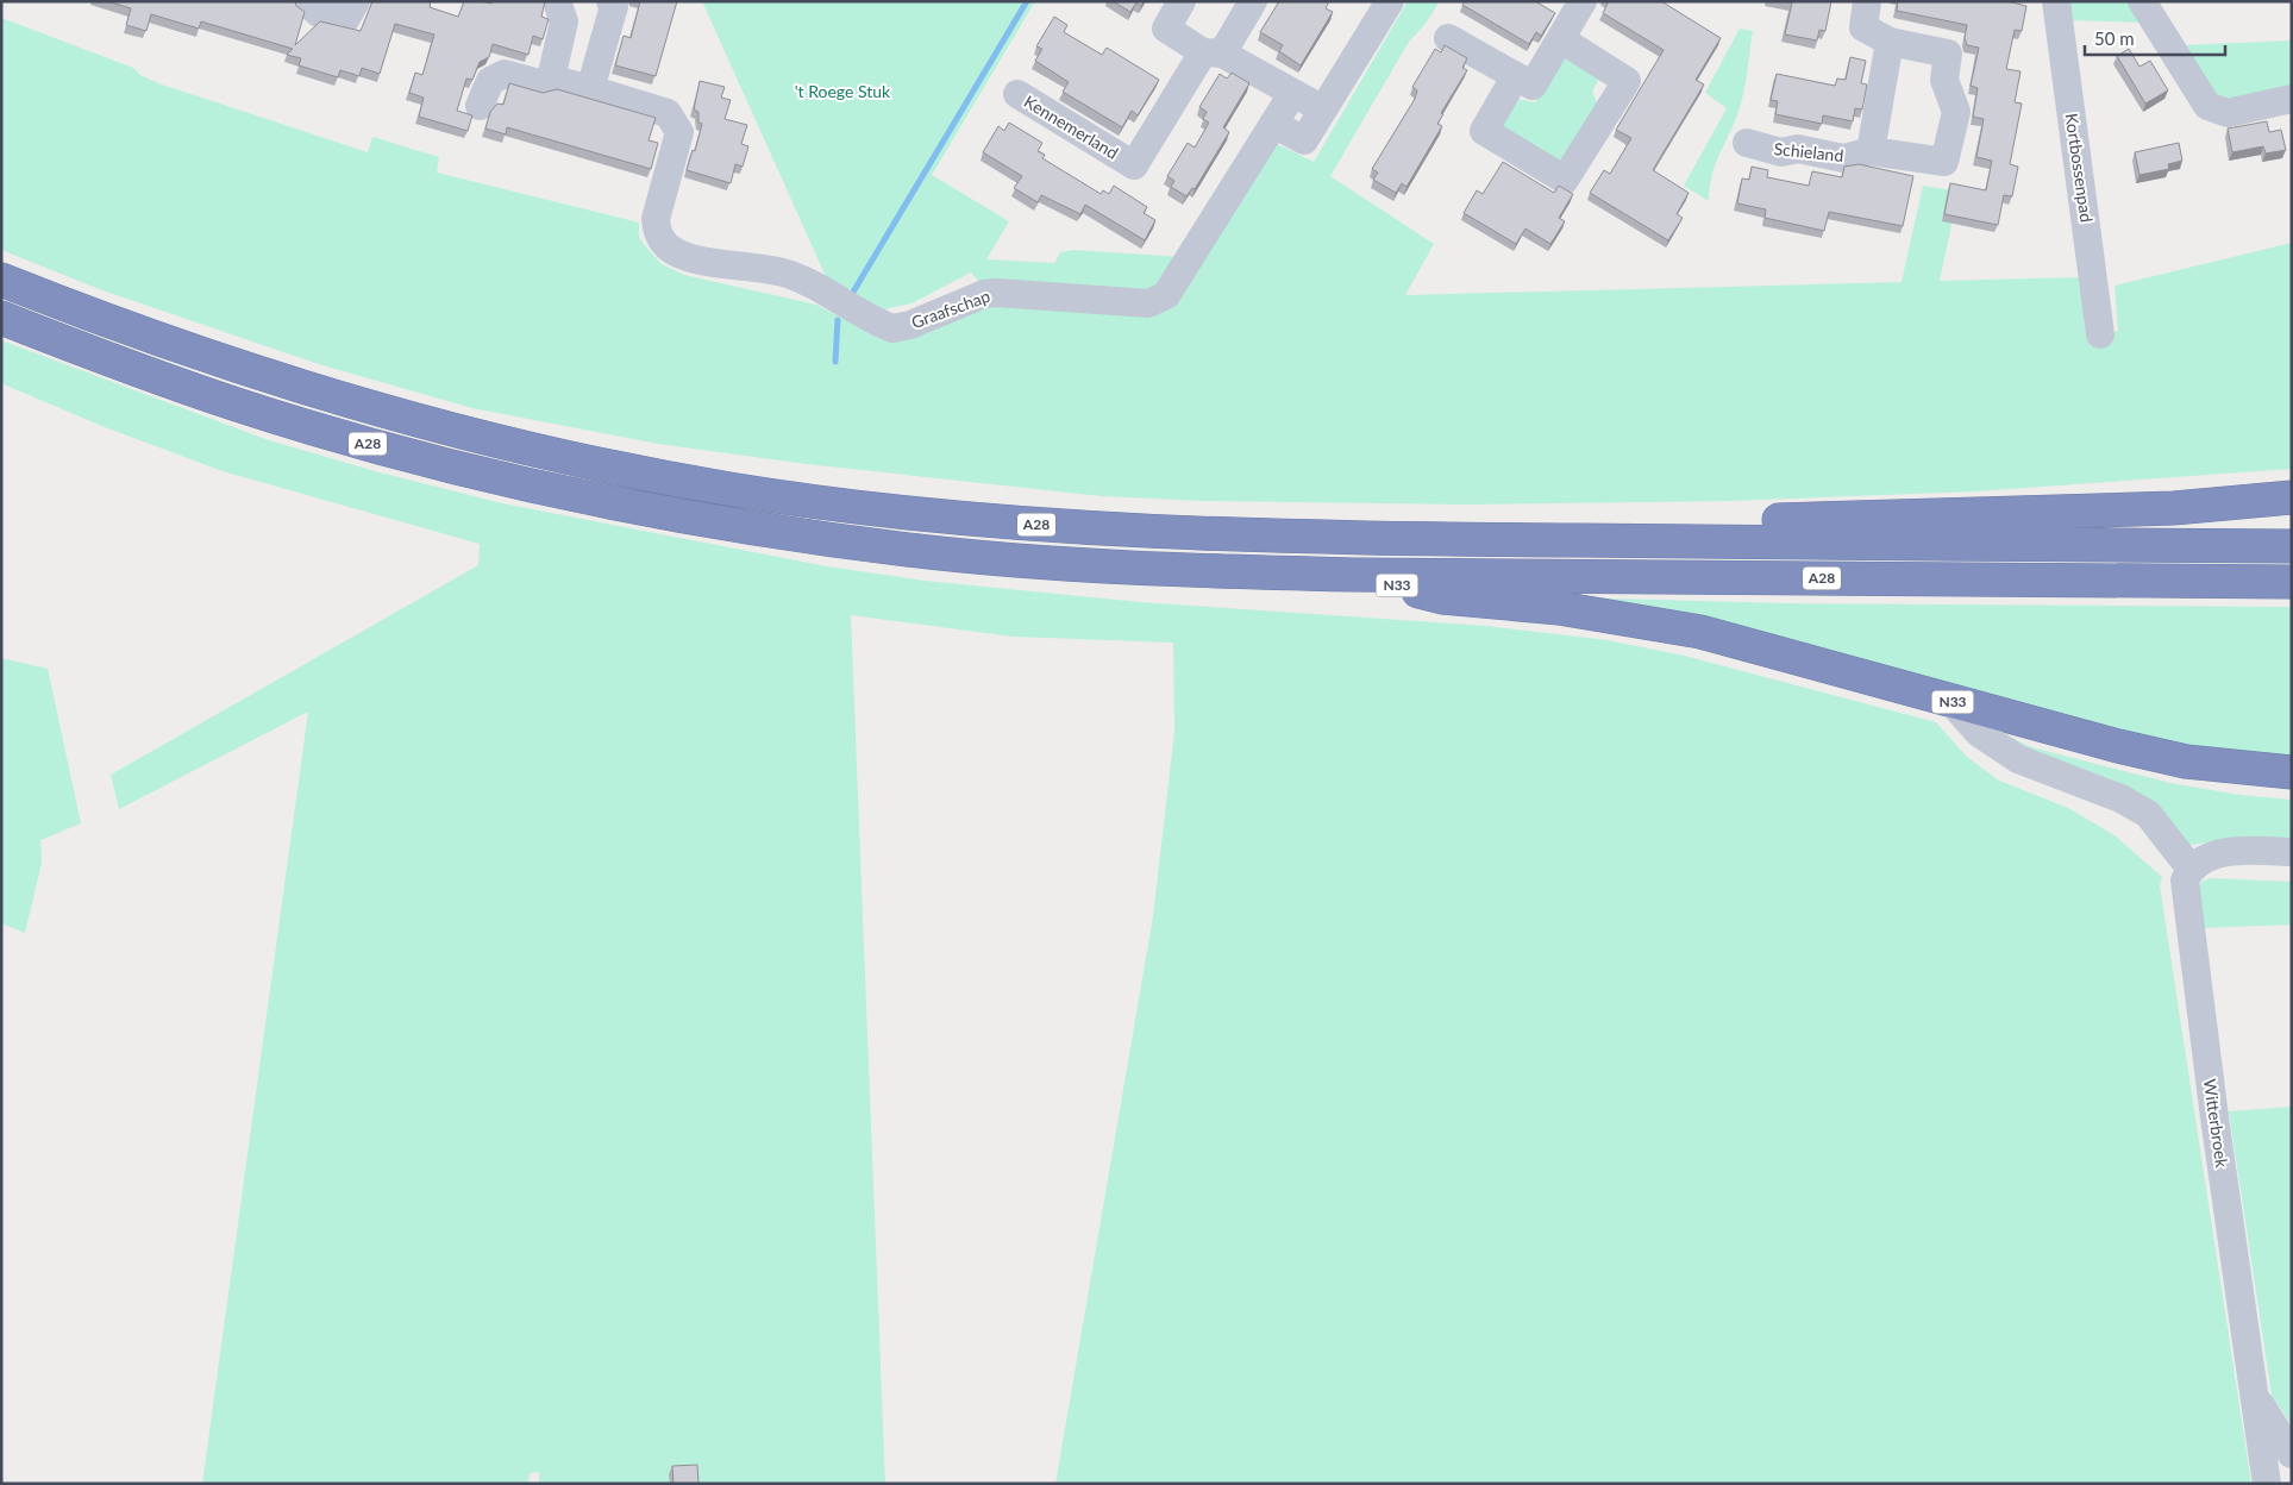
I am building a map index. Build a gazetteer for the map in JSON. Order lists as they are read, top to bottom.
{
  "streets": {
    "highway": ["A28", "N33"],
    "street": [
      "Kennemerland",
      "Schieland",
      "Kortbossenpad",
      "Graafschap",
      "Witterbroek"
    ]
  },
  "crossings": [
    ["A28", "N33"]
  ],
  "parks": ["'t Roege Stuk"],
  "scale_bar": "50 m"
}
